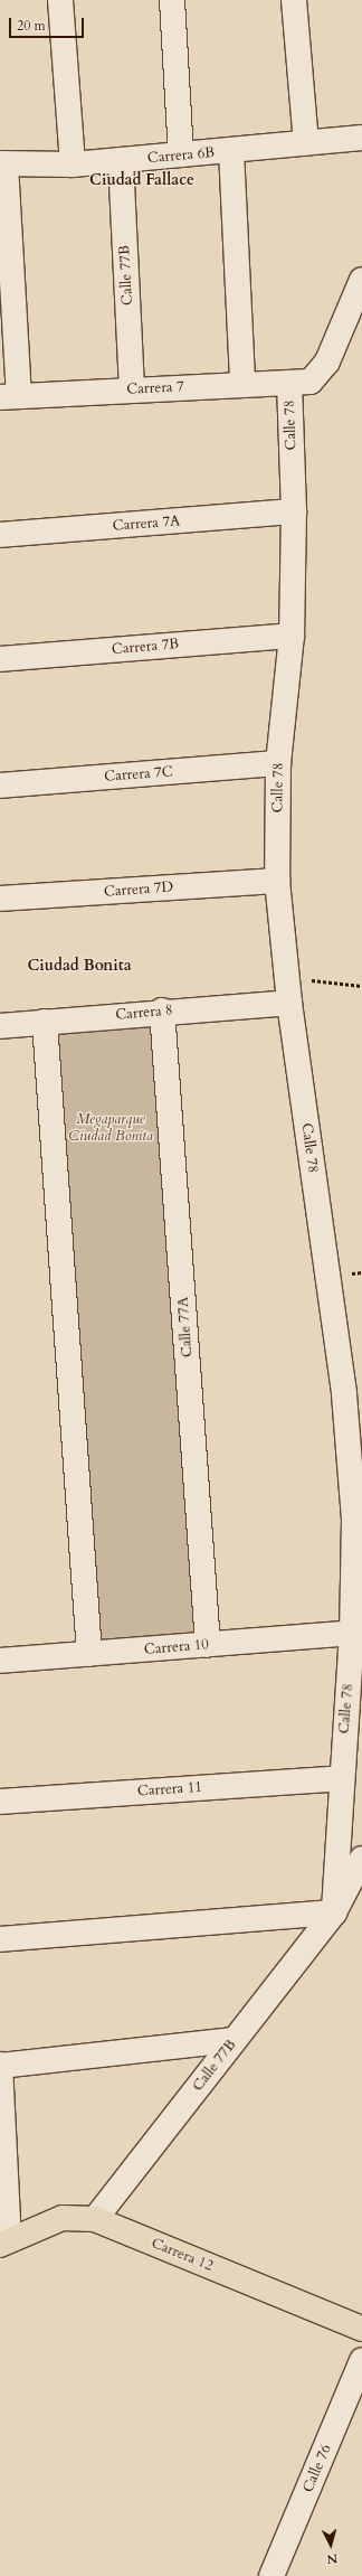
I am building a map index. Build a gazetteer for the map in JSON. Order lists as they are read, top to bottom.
{
  "streets": {
    "main road": ["Carrera 12"],
    "street": [
      "Carrera 6B",
      "Calle 77B",
      "Carrera 7",
      "Calle 78",
      "Carrera 7A",
      "Carrera 7B",
      "Carrera 7C",
      "Carrera 7D",
      "Carrera 8",
      "Calle 77A",
      "Carrera 10",
      "Carrera 11",
      "Calle 76"
    ]
  },
  "crossings": [
    ["Carrera 6B", "Calle 77B"],
    ["Calle 77B", "Carrera 7"],
    ["Calle 77B", "Calle 78"],
    ["Calle 77B", "Carrera 12"],
    ["Carrera 7", "Calle 78"],
    ["Calle 78", "Carrera 7A"],
    ["Calle 78", "Carrera 7B"],
    ["Calle 78", "Carrera 7C"],
    ["Calle 78", "Carrera 7D"],
    ["Calle 78", "Carrera 8"],
    ["Calle 78", "Carrera 10"],
    ["Calle 78", "Carrera 11"],
    ["Carrera 8", "Calle 77A"],
    ["Calle 77A", "Carrera 10"]
  ],
  "districts": ["Ciudad Fallace", "Ciudad Bonita"],
  "parks": ["Megaparque Ciudad Bonita"],
  "scale_bar": "20 m",
  "north": "bottom"
}
